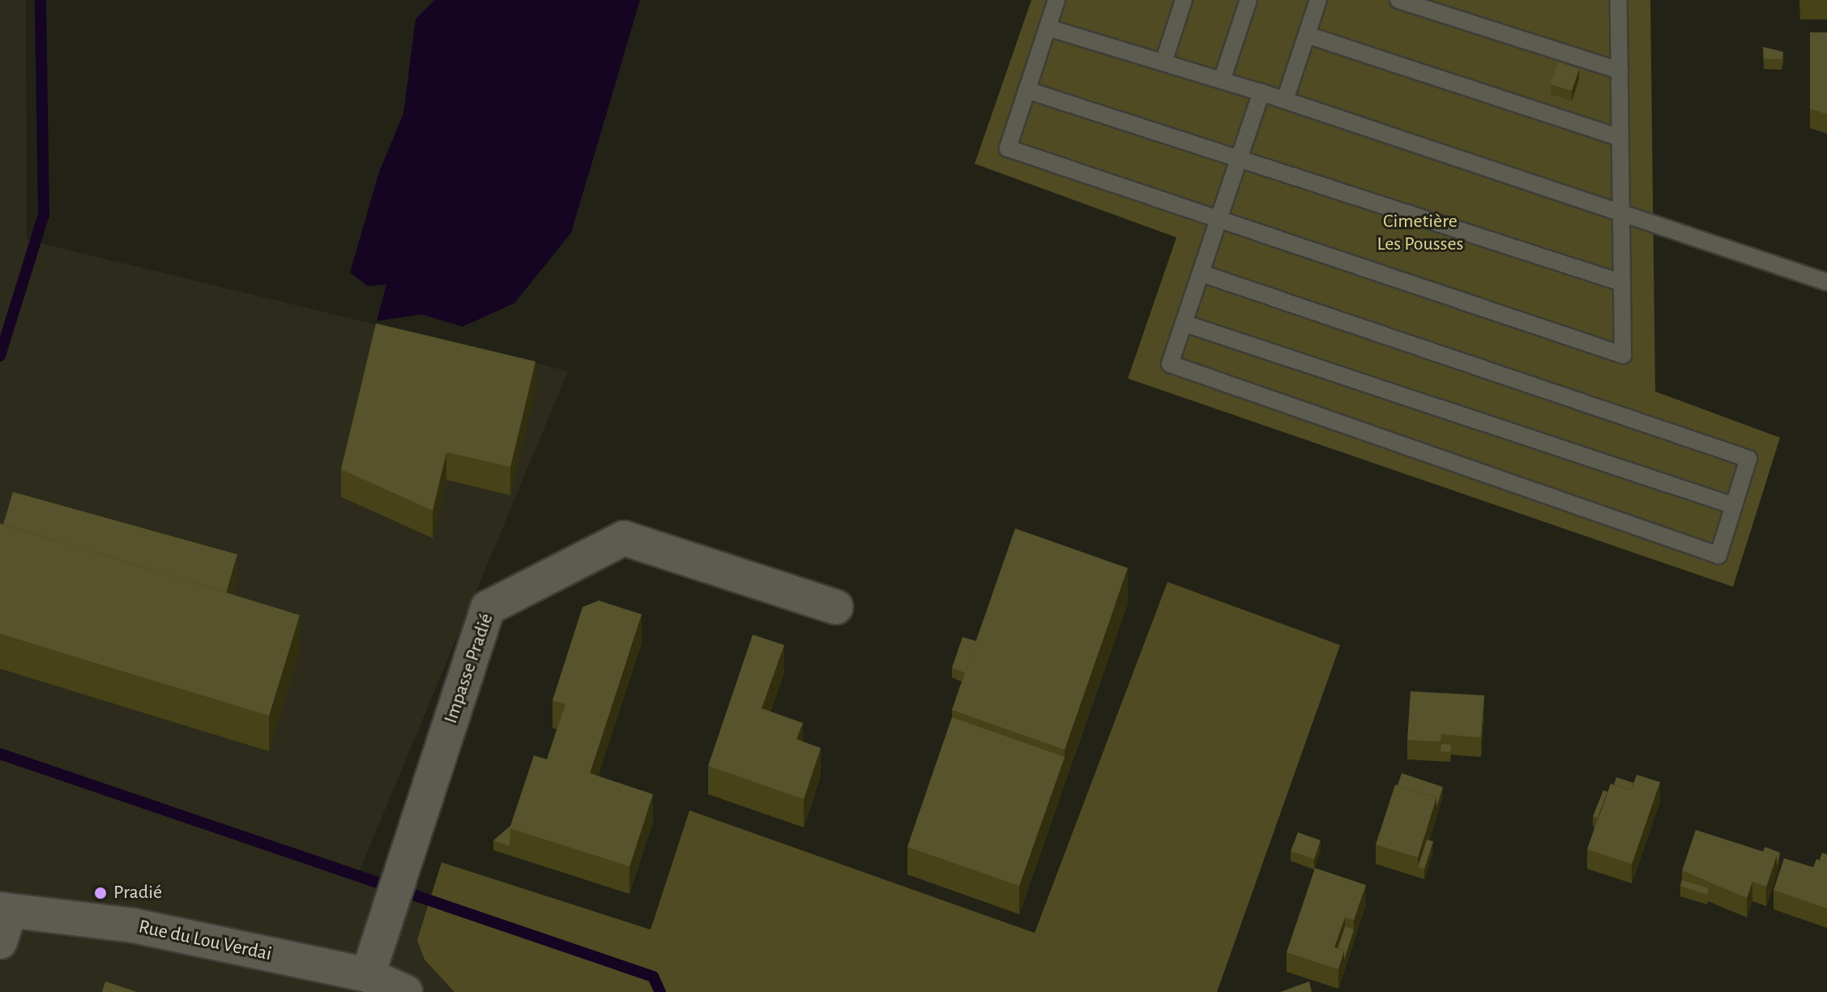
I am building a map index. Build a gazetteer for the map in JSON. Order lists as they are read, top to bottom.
{
  "streets": {
    "street": ["Impasse Pradié", "Rue du Lou Verdai"]
  },
  "crossings": [
    ["Impasse Pradié", "Rue du Lou Verdai"]
  ],
  "parks": ["Cimetière Les Pousses"],
  "places": ["Pradié"]
}
